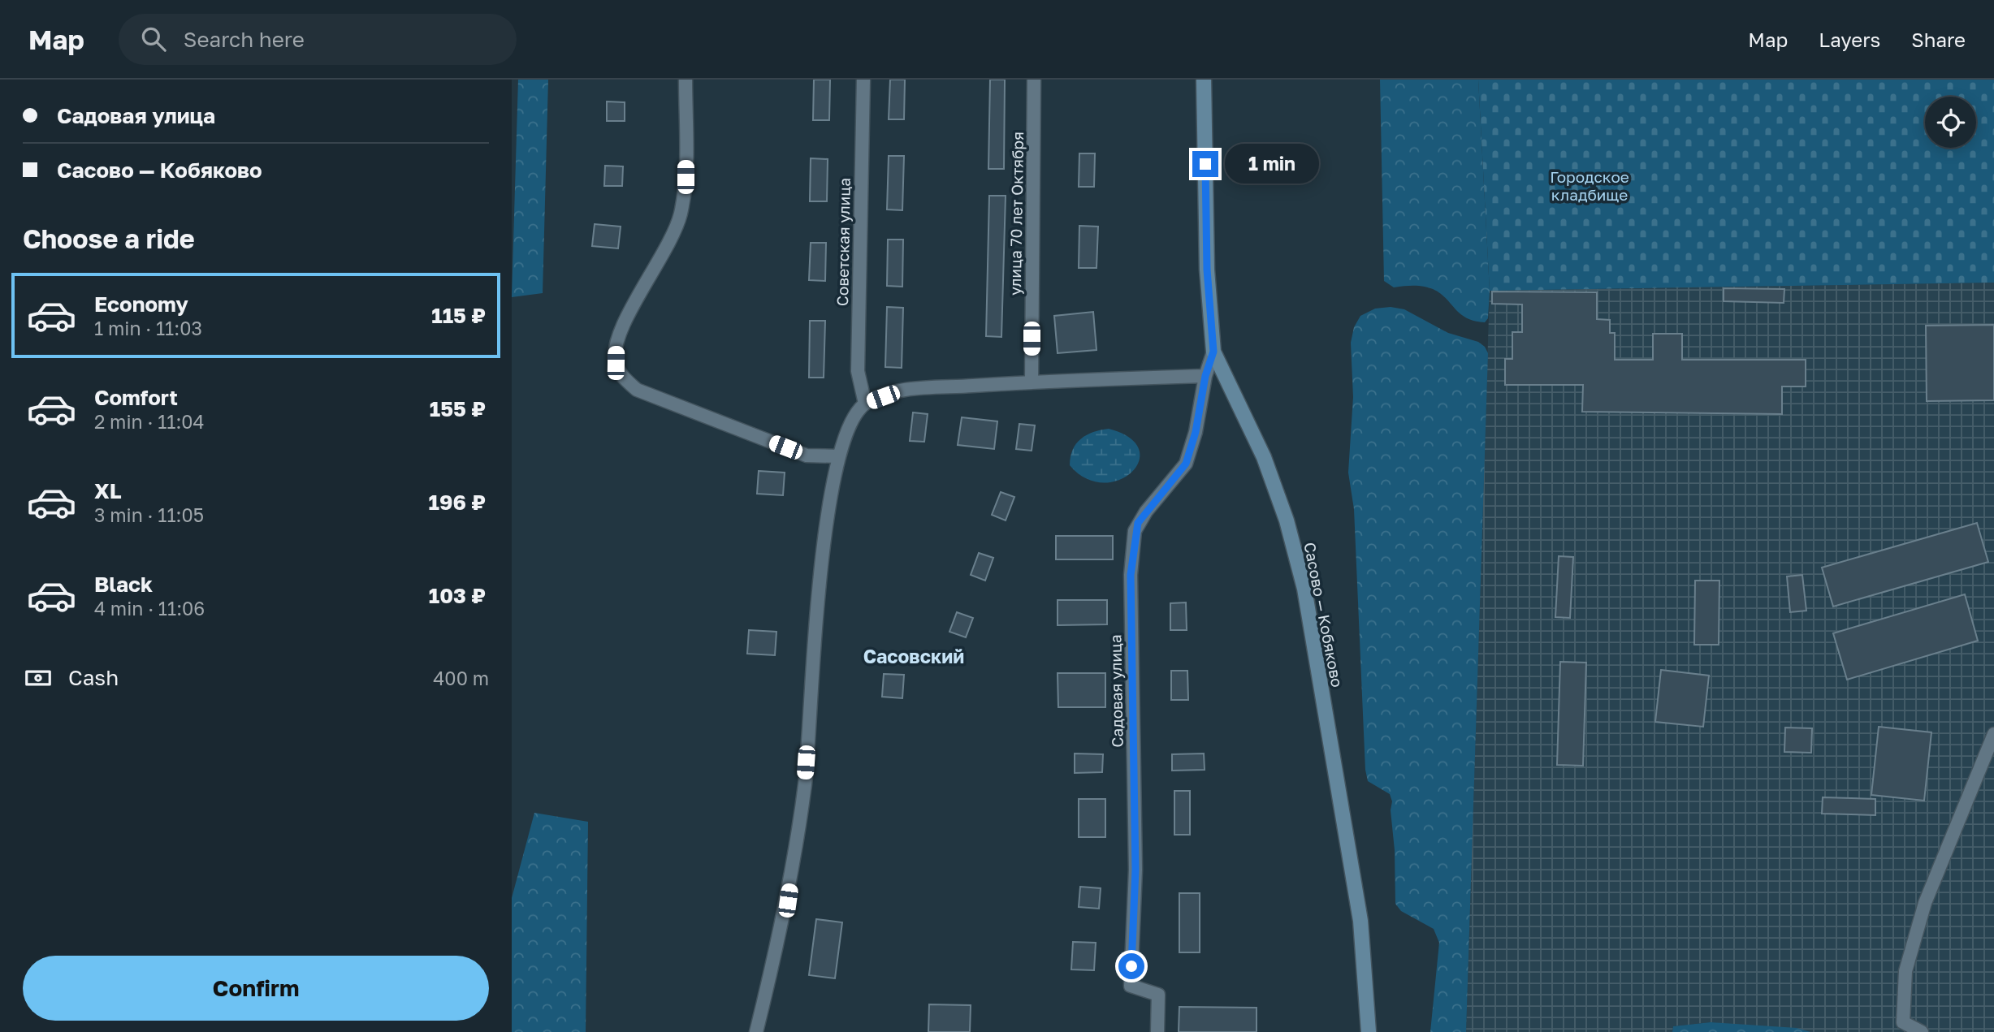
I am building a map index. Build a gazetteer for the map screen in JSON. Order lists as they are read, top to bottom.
{
  "streets": {
    "street": [
      "улица 70 лет Октября",
      "Советская улица",
      "Сасово — Кобяково",
      "Садовая улица"
    ]
  },
  "crossings": [
    ["Сасово — Кобяково", "Садовая улица"]
  ],
  "districts": ["Сасовский"],
  "parks": ["Городское кладбище"],
  "page": {
    "header": "Map",
    "search": "Search here",
    "nav": ["Map", "Layers", "Share"],
    "banner": ["Садовая улица", "Сасово — Кобяково"],
    "bubble": "1 min",
    "heading": "Choose a ride",
    "list": [
      {
        "name": "Economy",
        "note": "1 min · 11:03",
        "value": "115 ₽"
      },
      {
        "name": "Comfort",
        "note": "2 min · 11:04",
        "value": "155 ₽"
      },
      {
        "name": "XL",
        "note": "3 min · 11:05",
        "value": "196 ₽"
      },
      {
        "name": "Black",
        "note": "4 min · 11:06",
        "value": "103 ₽"
      }
    ],
    "pay": ["Cash", "400 m"],
    "buttons": "Confirm"
  }
}
